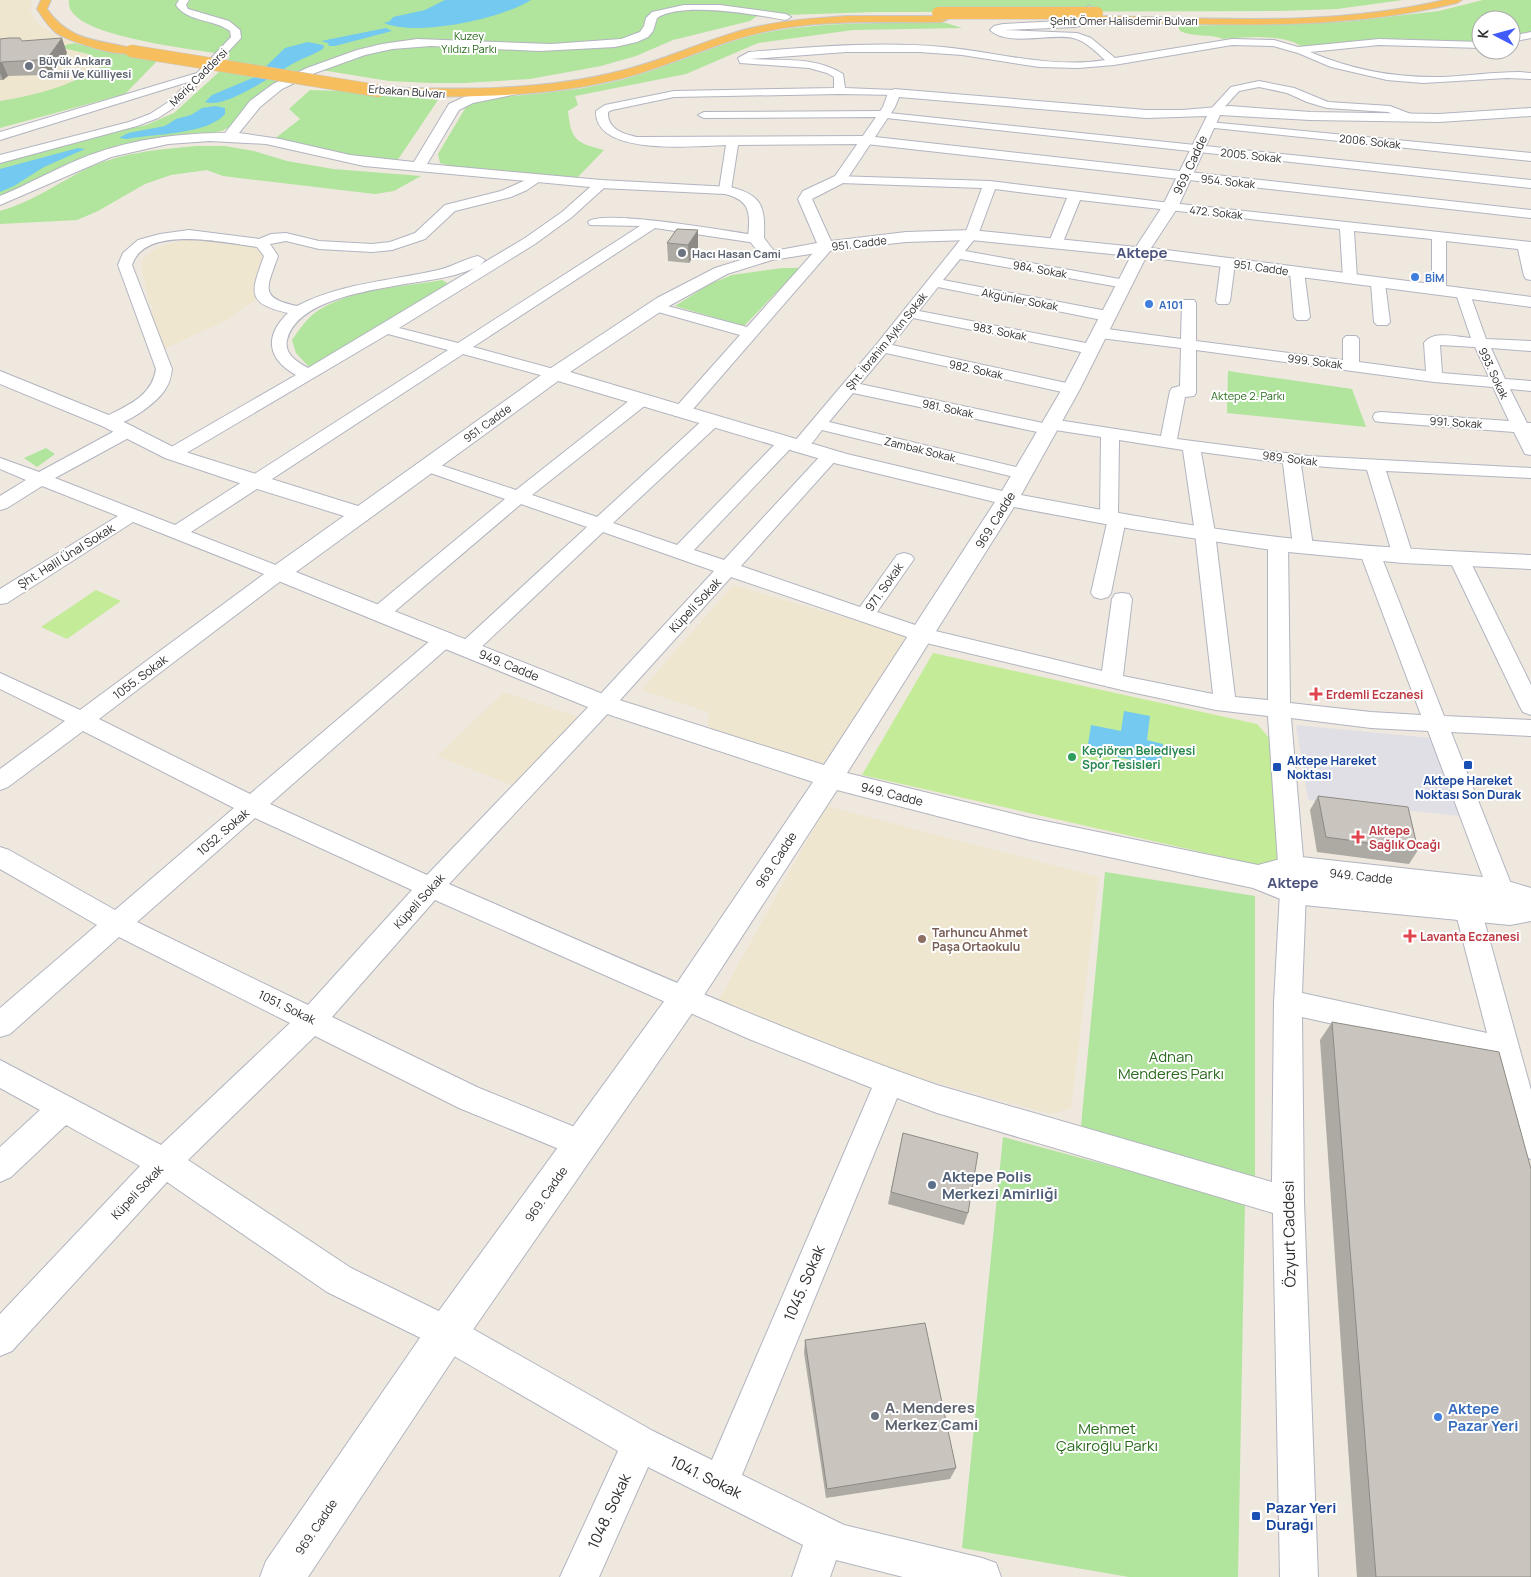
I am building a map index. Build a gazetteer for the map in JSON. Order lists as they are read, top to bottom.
{
  "streets": {
    "highway": ["Şehit Ömer Halisdemir Bulvarı", "Erbakan Bulvarı"],
    "street": [
      "Meriç Caddersi",
      "2006. Sokak",
      "2005. Sokak",
      "969. Cadde",
      "954. Sokak",
      "472. Sokak",
      "951. Cadde",
      "984. Sokak",
      "Akgünler Sokak",
      "983. Sokak",
      "Şht. İbrahim Aykın Sokak",
      "999. Sokak",
      "982. Sokak",
      "993. Sokak",
      "981. Sokak",
      "991. Sokak",
      "Zambak Sokak",
      "989. Sokak",
      "Şht. Halil Ünal Sokak",
      "971. Sokak",
      "Küpeli Sokak",
      "949. Cadde",
      "1055. Sokak",
      "1052. Sokak",
      "1051. Sokak",
      "Özyurt Caddesi",
      "1045. Sokak",
      "1041. Sokak",
      "1048. Sokak"
    ]
  },
  "crossings": [
    ["Şehit Ömer Halisdemir Bulvarı", "Erbakan Bulvarı"],
    ["2006. Sokak", "2005. Sokak"],
    ["2006. Sokak", "969. Cadde"],
    ["2005. Sokak", "969. Cadde"],
    ["969. Cadde", "954. Sokak"],
    ["969. Cadde", "472. Sokak"],
    ["969. Cadde", "951. Cadde"],
    ["969. Cadde", "984. Sokak"],
    ["969. Cadde", "Akgünler Sokak"],
    ["969. Cadde", "983. Sokak"],
    ["969. Cadde", "999. Sokak"],
    ["969. Cadde", "982. Sokak"],
    ["969. Cadde", "981. Sokak"],
    ["969. Cadde", "Zambak Sokak"],
    ["969. Cadde", "989. Sokak"],
    ["969. Cadde", "949. Cadde"],
    ["969. Cadde", "1051. Sokak"],
    ["969. Cadde", "1041. Sokak"],
    ["472. Sokak", "Şht. İbrahim Aykın Sokak"],
    ["951. Cadde", "Şht. İbrahim Aykın Sokak"],
    ["951. Cadde", "993. Sokak"],
    ["951. Cadde", "949. Cadde"],
    ["951. Cadde", "1055. Sokak"],
    ["984. Sokak", "Şht. İbrahim Aykın Sokak"],
    ["Akgünler Sokak", "983. Sokak"],
    ["Akgünler Sokak", "Şht. İbrahim Aykın Sokak"],
    ["Akgünler Sokak", "999. Sokak"],
    ["983. Sokak", "Şht. İbrahim Aykın Sokak"],
    ["983. Sokak", "999. Sokak"],
    ["Şht. İbrahim Aykın Sokak", "982. Sokak"],
    ["Şht. İbrahim Aykın Sokak", "981. Sokak"],
    ["Şht. İbrahim Aykın Sokak", "Zambak Sokak"],
    ["999. Sokak", "993. Sokak"],
    ["993. Sokak", "991. Sokak"],
    ["981. Sokak", "989. Sokak"],
    ["Küpeli Sokak", "949. Cadde"],
    ["Küpeli Sokak", "1051. Sokak"],
    ["Küpeli Sokak", "1041. Sokak"],
    ["949. Cadde", "1055. Sokak"],
    ["949. Cadde", "1052. Sokak"],
    ["949. Cadde", "Özyurt Caddesi"],
    ["1052. Sokak", "1051. Sokak"],
    ["1045. Sokak", "1041. Sokak"],
    ["1041. Sokak", "1048. Sokak"]
  ],
  "districts": ["Aktepe", "Aktepe"],
  "parks": [
    "Kuzey Yıldızı Parkı",
    "Aktepe 2. Parkı",
    "Adnan Menderes Parkı",
    "Mehmet Çakıroğlu Parkı"
  ],
  "places": {
    "other": [
      "Büyük Ankara Camii Ve Külliyesi",
      "Hacı Hasan Cami",
      "BİM",
      "A101",
      "Keçiören Belediyesi Spor Tesisleri",
      "Tarhuncu Ahmet Paşa Ortaokulu",
      "Aktepe Polis Merkezi Amirliği",
      "A. Menderes Merkez Cami",
      "Aktepe Pazar Yeri"
    ],
    "health": ["Erdemli Eczanesi", "Aktepe Sağlık Ocağı", "Lavanta Eczanesi"],
    "transit": ["Aktepe Hareket Noktası Son Durak", "Aktepe Hareket Noktası", "Pazar Yeri Durağı"]
  },
  "north": "left"
}
